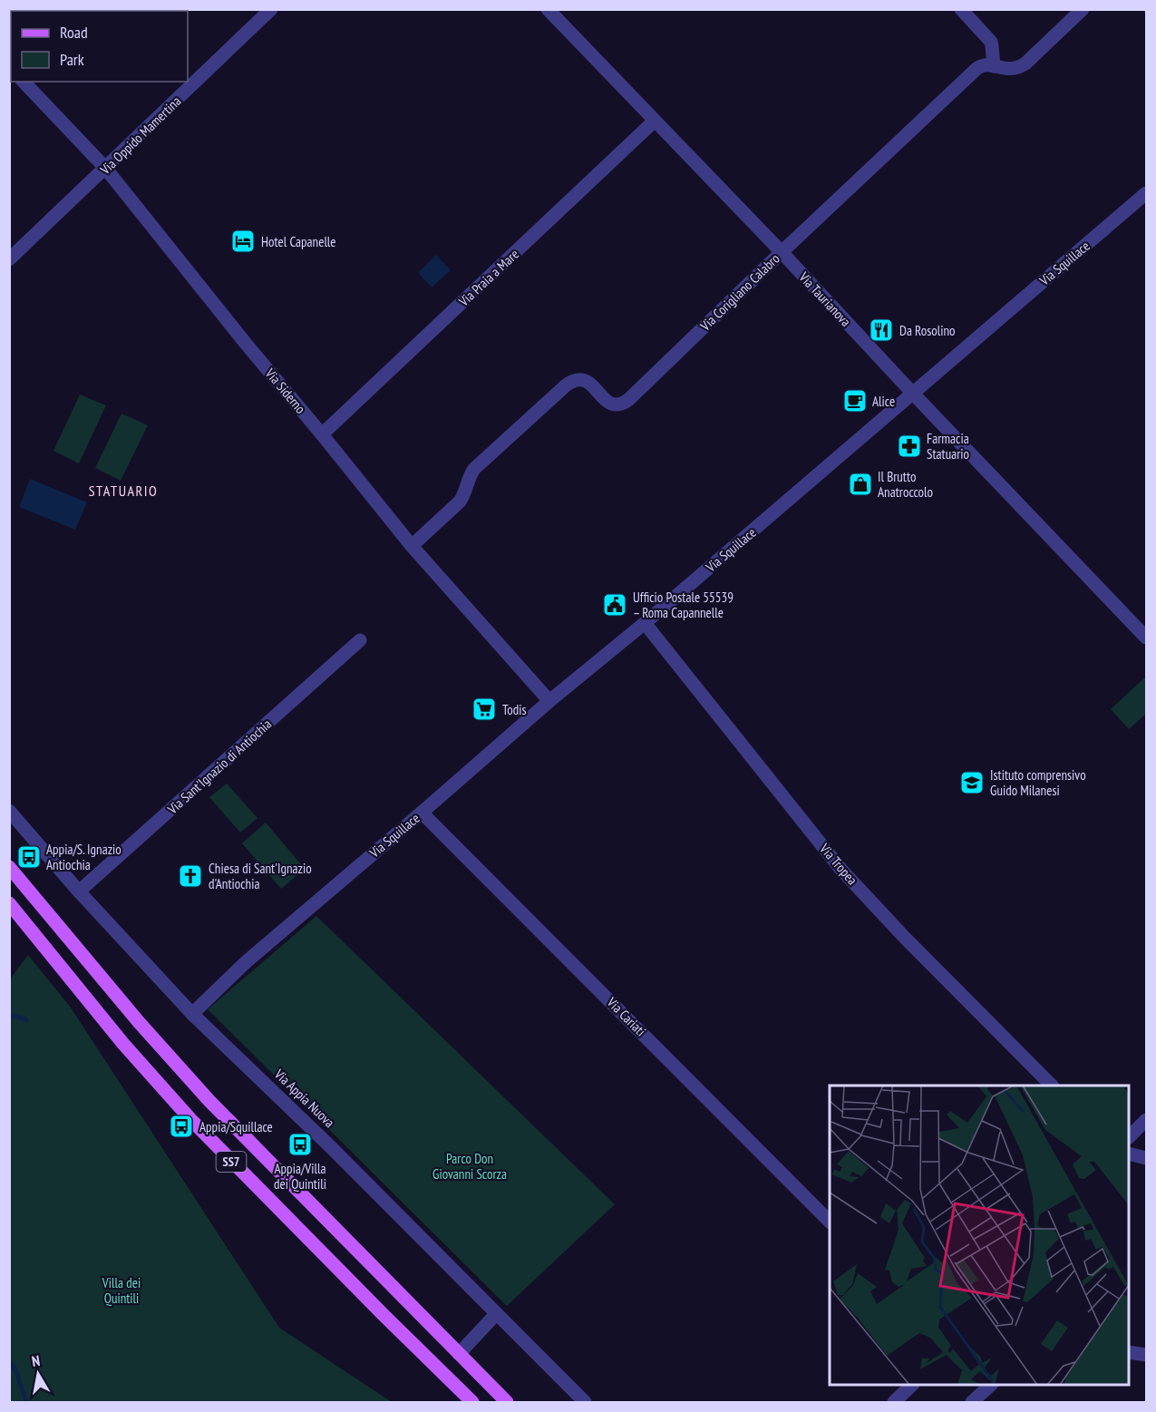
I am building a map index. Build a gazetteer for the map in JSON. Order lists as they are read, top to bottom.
{
  "streets": {
    "main road": ["SS7"],
    "street": [
      "Via Oppido Mamertina",
      "Via Squillace",
      "Via Praia a Mare",
      "Via Corigliano Calabro",
      "Via Taurianova",
      "Via Siderno",
      "Via Sant'Ignazio di Antiochia",
      "Via Tropea",
      "Via Cariati",
      "Via Appia Nuova"
    ]
  },
  "crossings": [
    ["Via Oppido Mamertina", "Via Siderno"],
    ["Via Squillace", "Via Taurianova"],
    ["Via Squillace", "Via Siderno"],
    ["Via Squillace", "Via Tropea"],
    ["Via Squillace", "Via Cariati"],
    ["Via Squillace", "Via Appia Nuova"],
    ["Via Praia a Mare", "Via Taurianova"],
    ["Via Praia a Mare", "Via Siderno"],
    ["Via Corigliano Calabro", "Via Taurianova"],
    ["Via Corigliano Calabro", "Via Siderno"],
    ["Via Sant'Ignazio di Antiochia", "Via Appia Nuova"]
  ],
  "districts": ["STATUARIO"],
  "parks": ["Parco Don Giovanni Scorza", "Villa dei Quintili"],
  "places": {
    "hotel": ["Hotel Capanelle"],
    "restaurant": ["Da Rosolino"],
    "cafe": ["Alice"],
    "pharmacy": ["Farmacia Statuario"],
    "shop": ["Il Brutto Anatroccolo"],
    "public building": ["Ufficio Postale 55539 – Roma Capannelle"],
    "supermarket": ["Todis"],
    "school or university": ["Istituto comprensivo Guido Milanesi"],
    "bus stop": ["Appia/S. Ignazio Antiochia", "Appia/Squillace", "Appia/Villa dei Quintili"],
    "church": ["Chiesa di Sant'Ignazio d'Antiochia"]
  },
  "legend": ["Road", "Park"],
  "north": "top"
}
